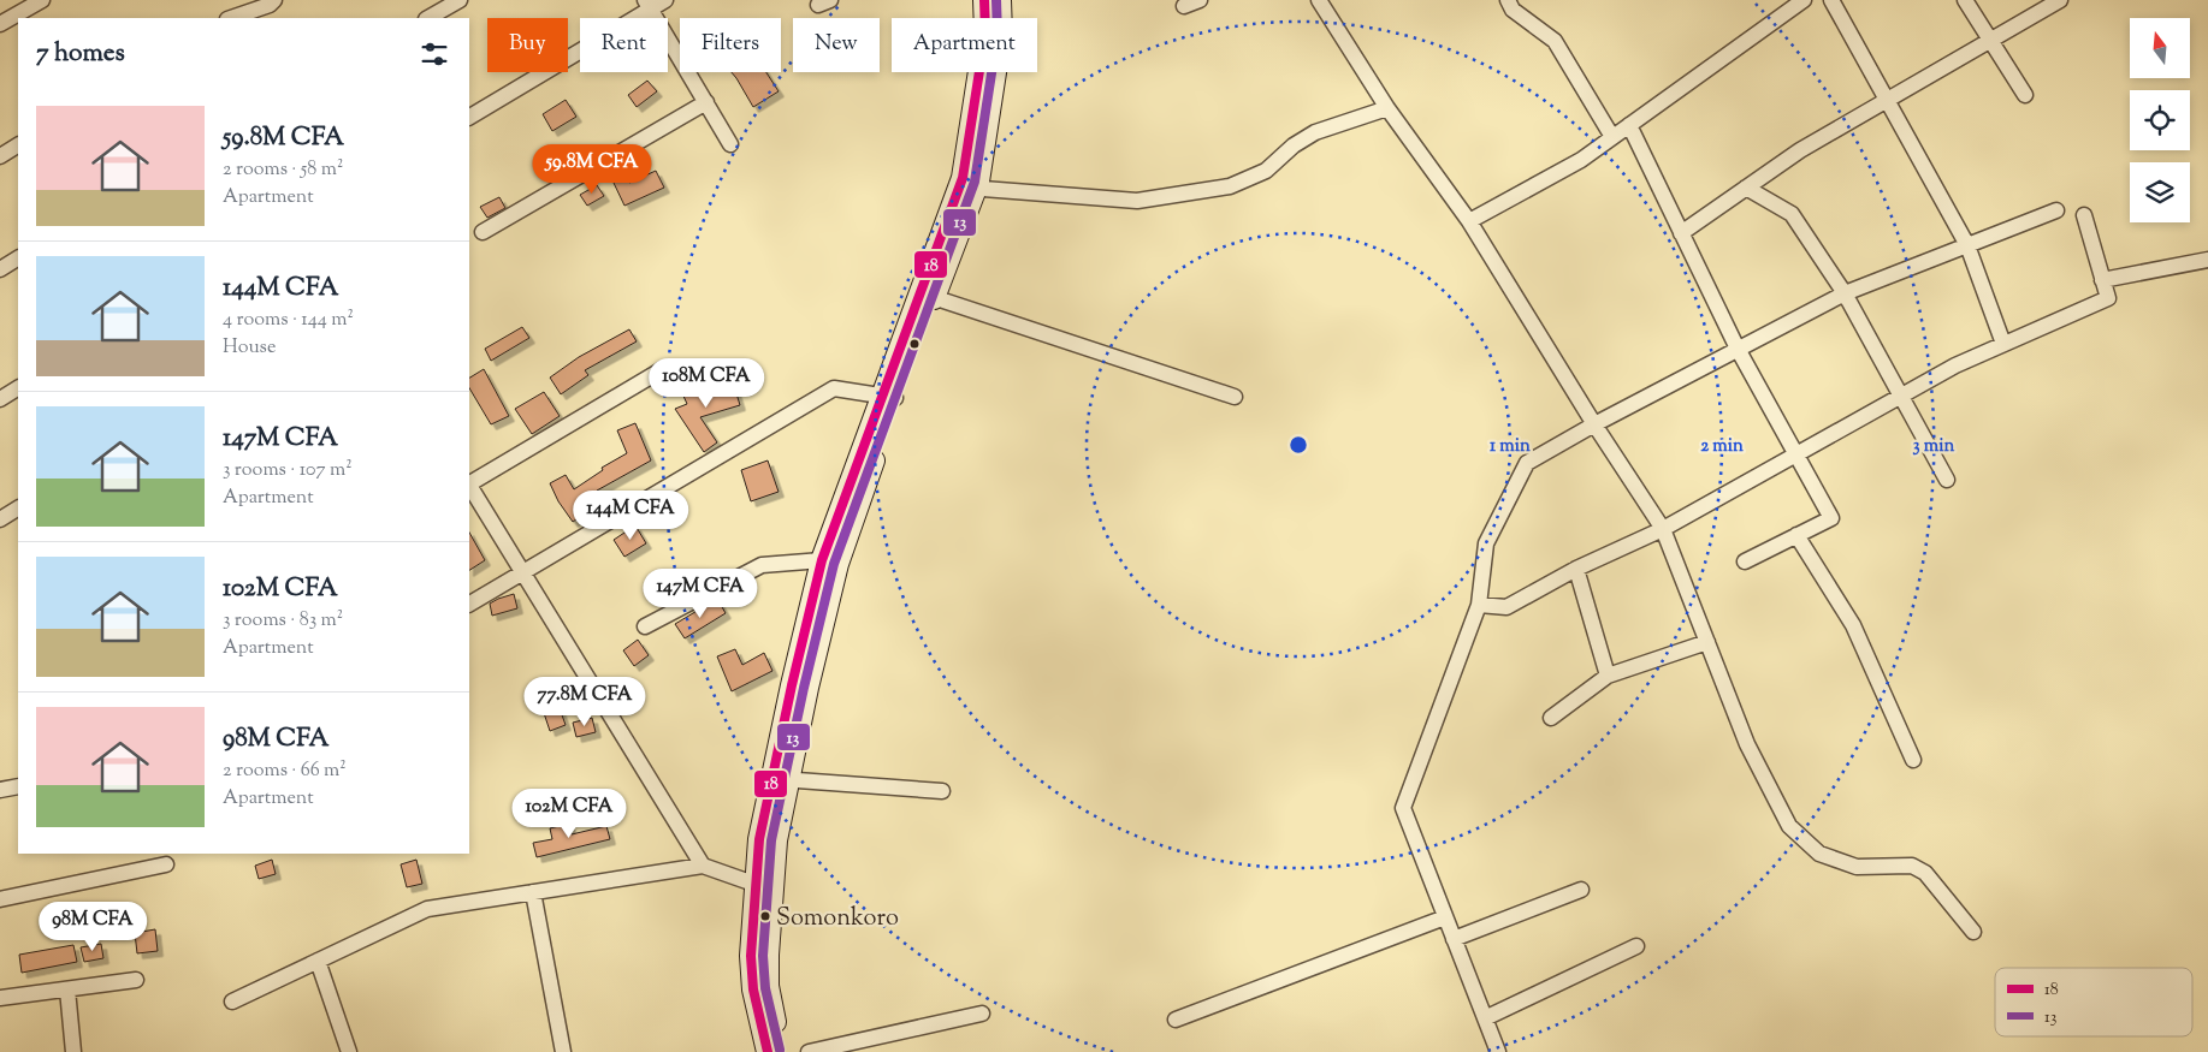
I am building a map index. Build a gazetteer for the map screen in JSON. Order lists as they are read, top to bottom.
{
  "places": ["Somonkoro"],
  "lines": ["transit line 18", "transit line 13"],
  "legend": ["18", "13"],
  "north": "top",
  "page": {
    "chip": [
      "Buy",
      "Rent",
      "Filters",
      "New",
      "Apartment"
    ],
    "heading": "7 homes",
    "list": [
      {
        "name": "59.8M CFA",
        "note": "2 rooms · 58 m² · Apartment"
      },
      {
        "name": "144M CFA",
        "note": "4 rooms · 144 m² · House"
      },
      {
        "name": "147M CFA",
        "note": "3 rooms · 107 m² · Apartment"
      },
      {
        "name": "102M CFA",
        "note": "3 rooms · 83 m² · Apartment"
      },
      {
        "name": "98M CFA",
        "note": "2 rooms · 66 m² · Apartment"
      }
    ],
    "price": [
      "59.8M CFA",
      "108M CFA",
      "144M CFA",
      "147M CFA",
      "77.8M CFA",
      "102M CFA",
      "98M CFA"
    ]
  },
  "rings": ["1 min", "2 min", "3 min"]
}
